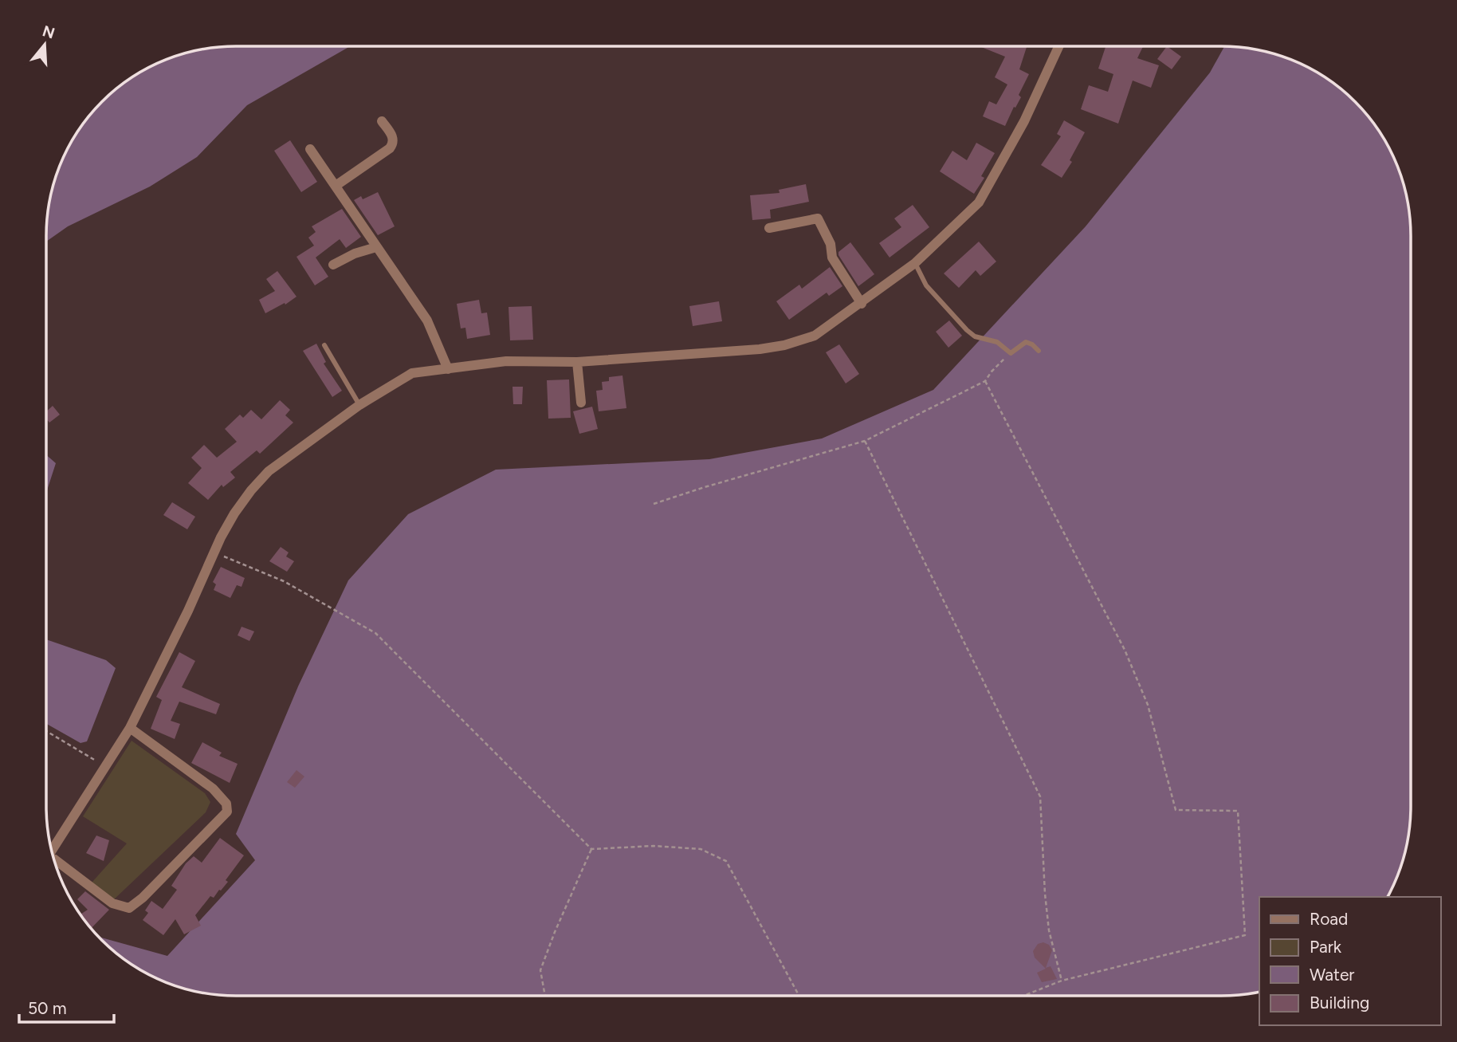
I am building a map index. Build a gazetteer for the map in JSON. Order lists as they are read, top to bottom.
{
  "legend": [
    "Road",
    "Park",
    "Water",
    "Building"
  ],
  "scale_bar": "50 m",
  "north": "top"
}
